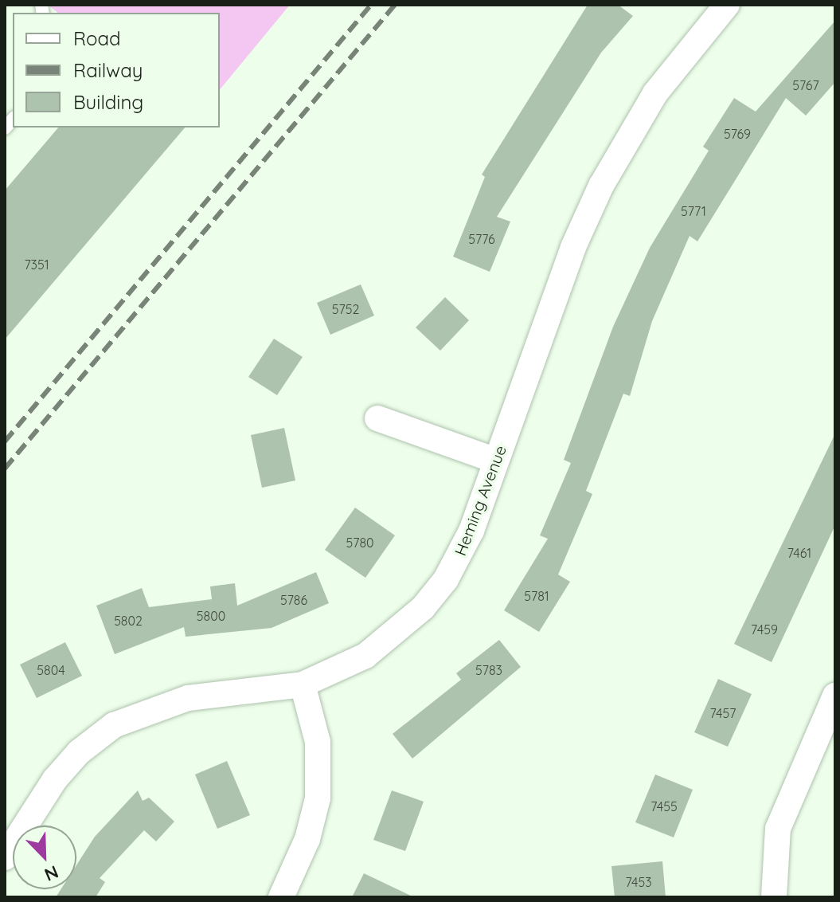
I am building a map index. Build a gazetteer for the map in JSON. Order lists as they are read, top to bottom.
{
  "streets": {
    "street": ["Heming Avenue"]
  },
  "house_numbers": [
    "5767",
    "5769",
    "5771",
    "5776",
    "7351",
    "5752",
    "5780",
    "7461",
    "5781",
    "5786",
    "5800",
    "5802",
    "7459",
    "5804",
    "5783",
    "7457",
    "7455",
    "7453"
  ],
  "legend": ["Road", "Railway", "Building"],
  "north": "bottom right"
}
